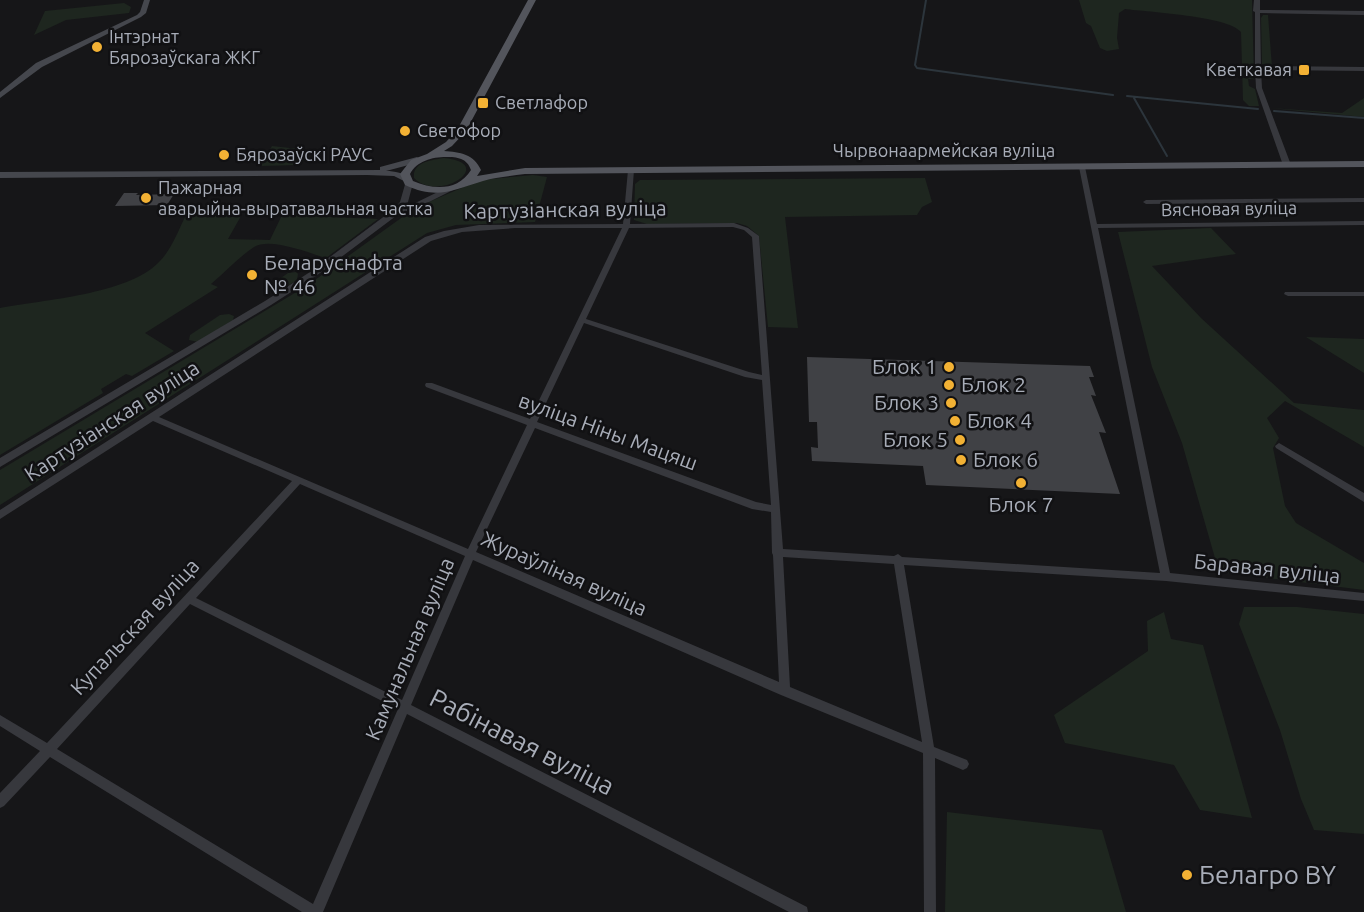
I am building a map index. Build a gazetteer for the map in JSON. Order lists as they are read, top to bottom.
{
  "streets": {
    "main road": ["Чырвонаармейская вуліца"],
    "street": [
      "Вясновая вуліца",
      "Картузіанская вуліца",
      "вуліца Ніны Мацяш",
      "Баравая вуліца",
      "Жураўліная вуліца",
      "Купальская вуліца",
      "Камунальная вуліца",
      "Рабінавая вуліца"
    ]
  },
  "crossings": [
    ["Чырвонаармейская вуліца", "Камунальная вуліца"],
    ["Картузіанская вуліца", "вуліца Ніны Мацяш"],
    ["Картузіанская вуліца", "Баравая вуліца"],
    ["Картузіанская вуліца", "Жураўліная вуліца"],
    ["Картузіанская вуліца", "Камунальная вуліца"],
    ["вуліца Ніны Мацяш", "Камунальная вуліца"],
    ["Жураўліная вуліца", "Купальская вуліца"],
    ["Жураўліная вуліца", "Камунальная вуліца"],
    ["Купальская вуліца", "Рабінавая вуліца"],
    ["Камунальная вуліца", "Рабінавая вуліца"]
  ],
  "places": {
    "other": [
      "Інтэрнат Бярозаўскага ЖКГ",
      "Светофор",
      "Бярозаўскі РАУС",
      "Пажарная аварыйна-выратавальная частка",
      "Беларуснафта № 46",
      "Блок 1",
      "Блок 2",
      "Блок 3",
      "Блок 4",
      "Блок 5",
      "Блок 6",
      "Блок 7",
      "Белагро BY"
    ],
    "transit": ["Кветкавая", "Светлафор"]
  }
}
